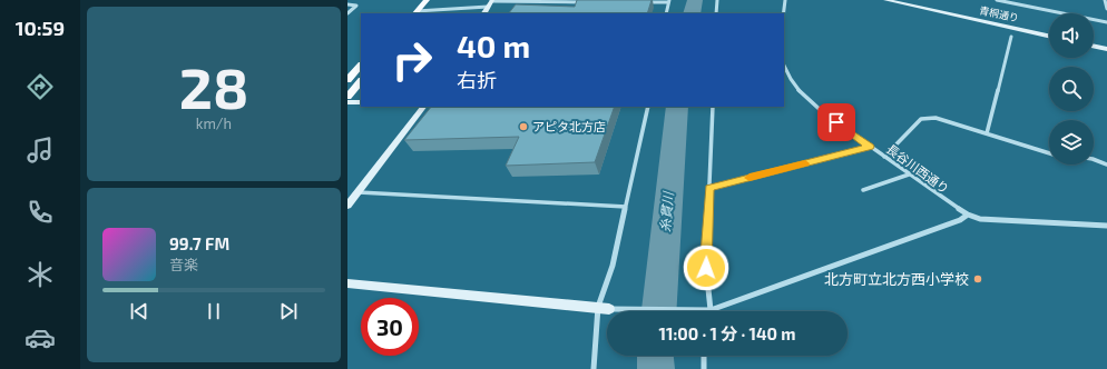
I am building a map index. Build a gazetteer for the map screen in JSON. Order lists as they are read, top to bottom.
{
  "streets": {
    "street": ["青桐通り", "長谷川西通り"]
  },
  "water": ["糸貫川"],
  "places": ["アピタ北方店", "北方町立北方西小学校"],
  "page": {
    "tabs": "10:59",
    "tile": ["28", "km/h"],
    "turn": ["40 m", "右折"],
    "song": ["99.7 FM", "音楽"],
    "limit": "30",
    "trip": "11:00 · 1 分 · 140 m"
  }
}
